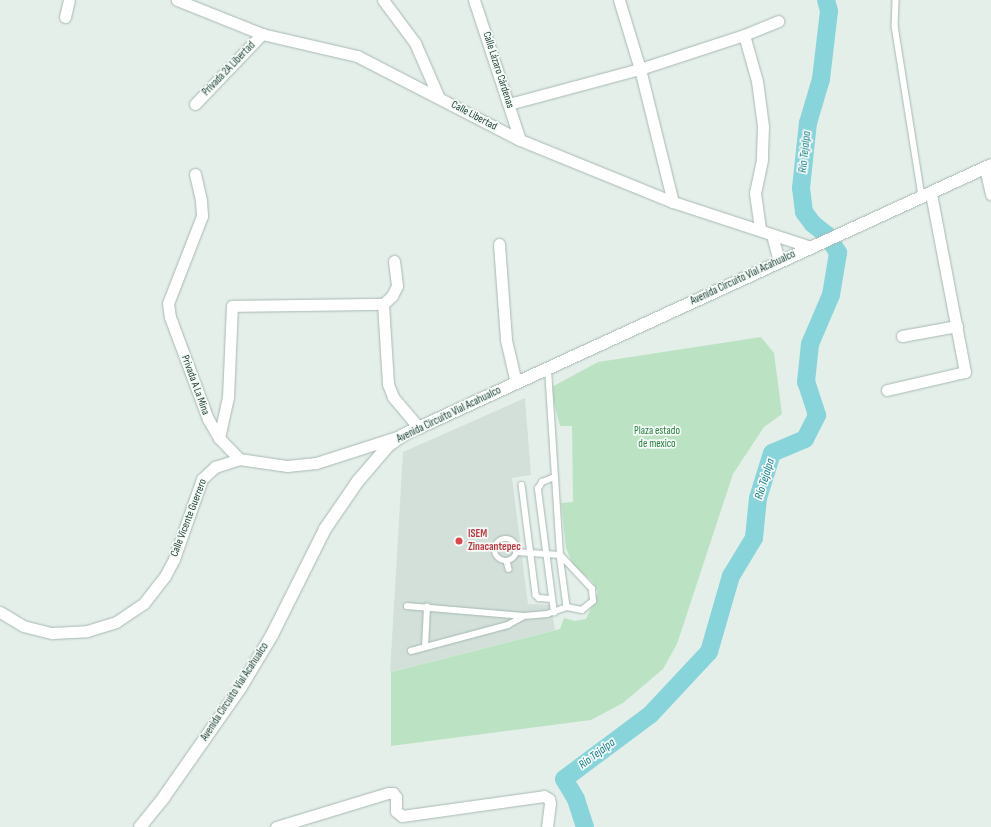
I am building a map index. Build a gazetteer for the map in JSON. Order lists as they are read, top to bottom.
{
  "streets": {
    "street": [
      "Privada 2A Libertad",
      "Calle Lázaro Cárdenas",
      "Calle Libertad",
      "Avenida Circuito Vial Acahualco",
      "Privada A La Mina",
      "Calle Vicente Guerrero"
    ]
  },
  "crossings": [
    ["Privada 2A Libertad", "Calle Libertad"],
    ["Calle Lázaro Cárdenas", "Calle Libertad"],
    ["Calle Libertad", "Avenida Circuito Vial Acahualco"],
    ["Avenida Circuito Vial Acahualco", "Calle Vicente Guerrero"],
    ["Privada A La Mina", "Calle Vicente Guerrero"]
  ],
  "water": ["Río Tejalpa"],
  "parks": ["Plaza estado de mexico"],
  "places": ["ISEM Zinacantepec"]
}
